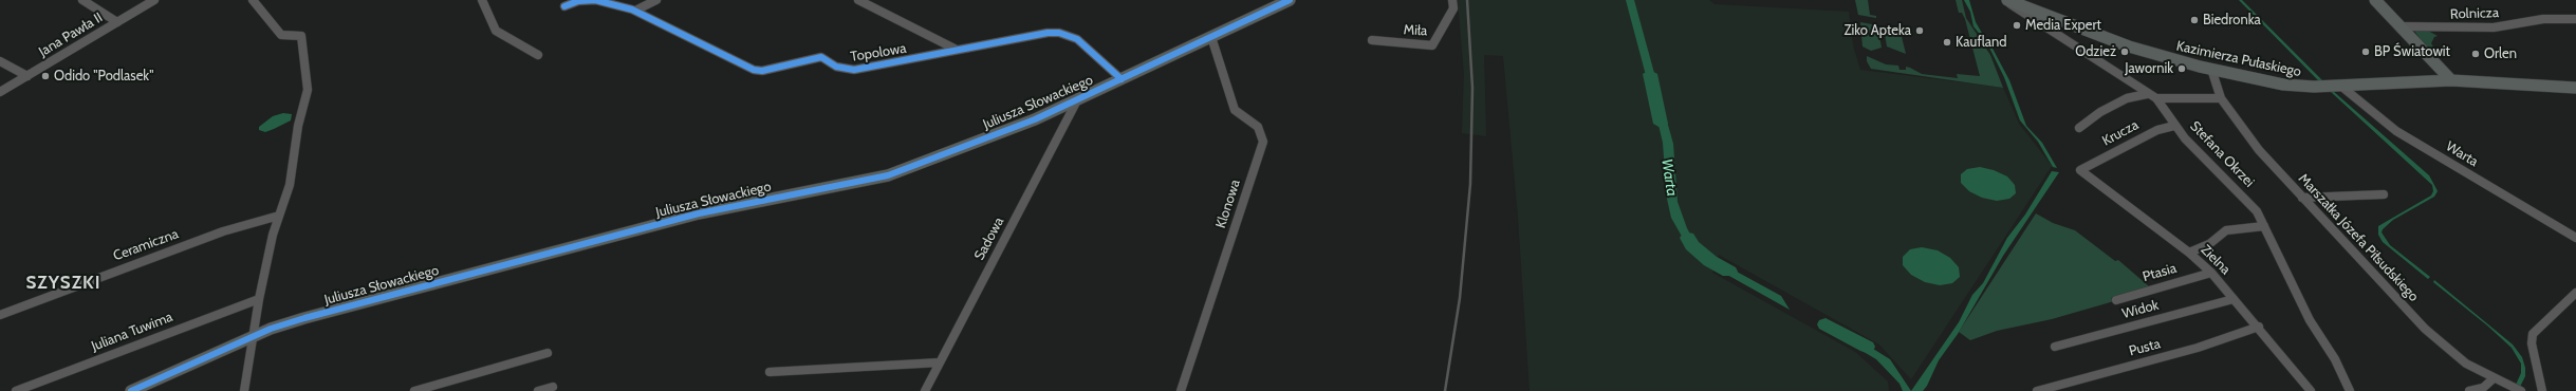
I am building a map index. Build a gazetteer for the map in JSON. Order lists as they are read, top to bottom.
{
  "streets": {
    "street": [
      "Rolnicza",
      "Miła",
      "Jana Pawła II",
      "Topolowa",
      "Kazimierza Pułaskiego",
      "Juliusza Słowackiego",
      "Krucza",
      "Stefana Okrzei",
      "Warta",
      "Klonowa",
      "Marszałka Józefa Piłsudskiego",
      "Sadowa",
      "Ceramiczna",
      "Zielna",
      "Ptasia",
      "Widok",
      "Juliana Tuwima",
      "Pusta"
    ]
  },
  "crossings": [
    ["Topolowa", "Juliusza Słowackiego"],
    ["Kazimierza Pułaskiego", "Stefana Okrzei"],
    ["Kazimierza Pułaskiego", "Warta"],
    ["Kazimierza Pułaskiego", "Marszałka Józefa Piłsudskiego"],
    ["Juliusza Słowackiego", "Klonowa"],
    ["Juliusza Słowackiego", "Sadowa"],
    ["Krucza", "Stefana Okrzei"],
    ["Krucza", "Zielna"],
    ["Zielna", "Ptasia"],
    ["Zielna", "Widok"],
    ["Zielna", "Pusta"]
  ],
  "districts": ["SZYSZKI"],
  "water": ["Warta"],
  "places": [
    "Biedronka",
    "Media Expert",
    "Ziko Apteka",
    "Kaufland",
    "Odzież",
    "BP Światowit",
    "Orlen",
    "Jawornik",
    "Odido \"Podlasek\""
  ]
}
